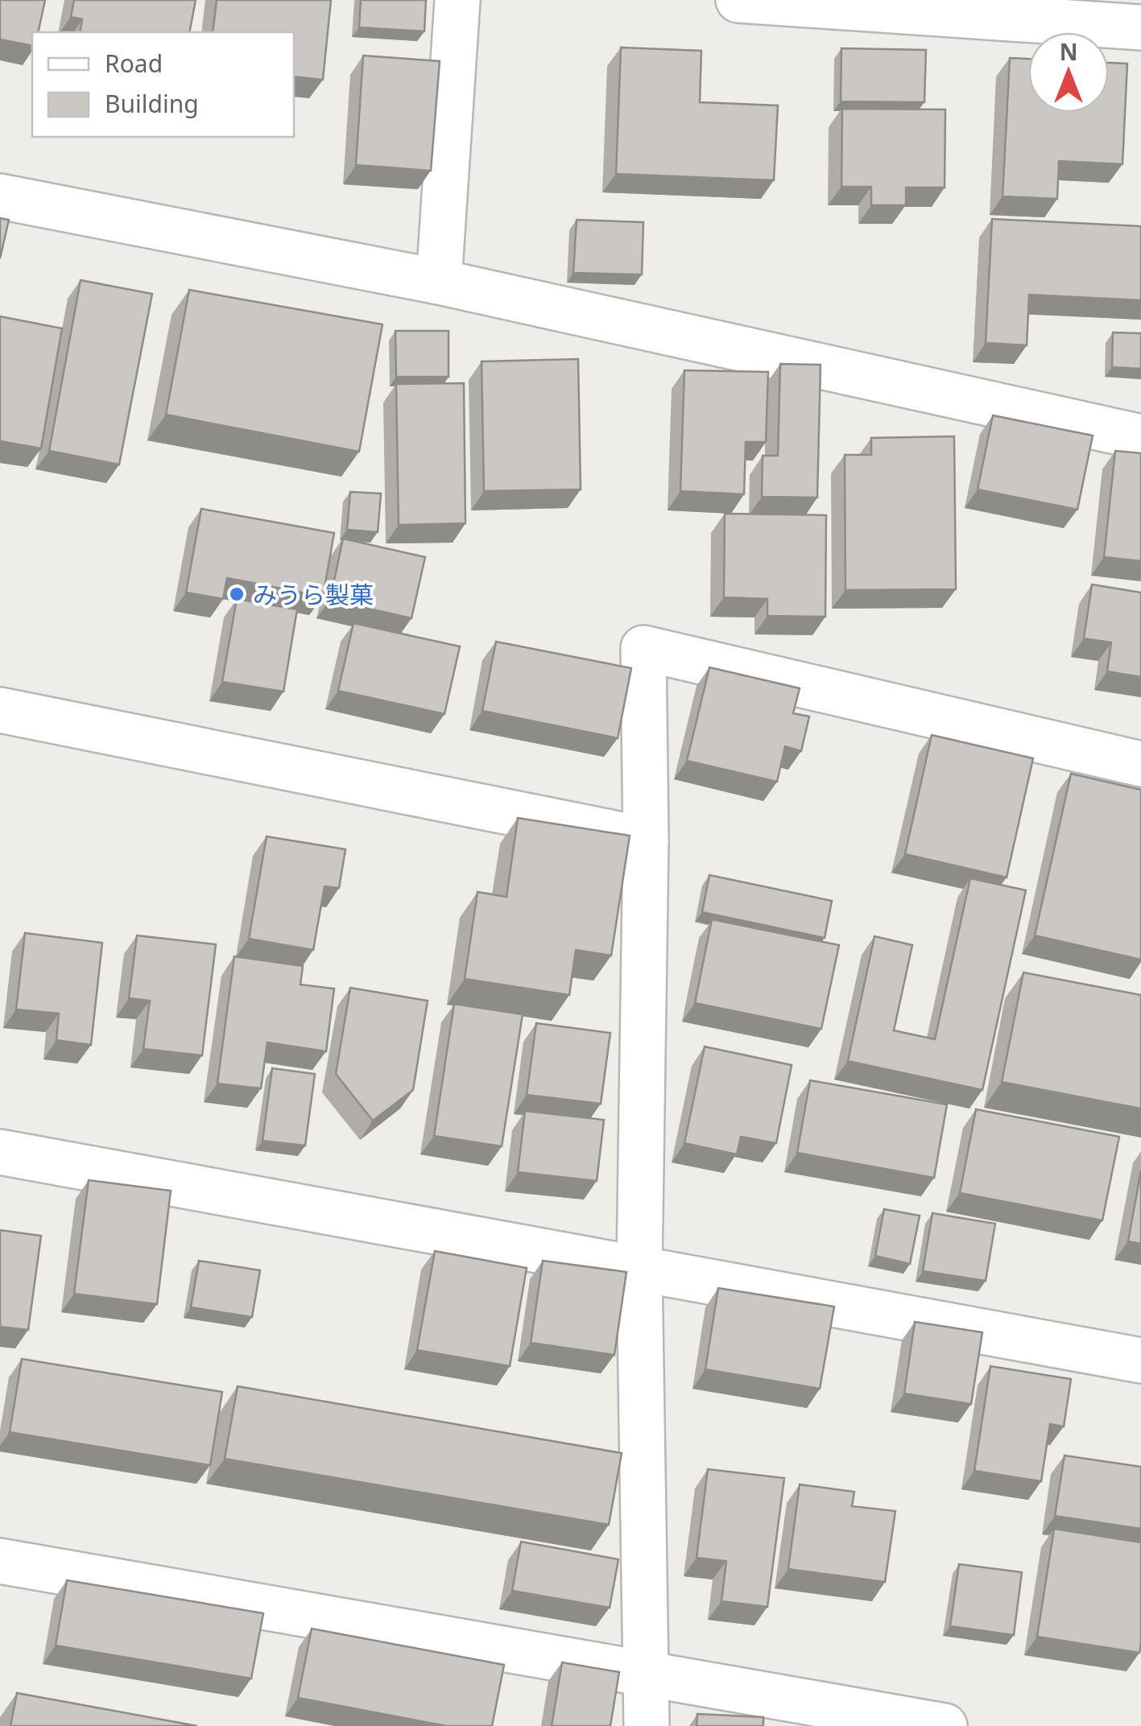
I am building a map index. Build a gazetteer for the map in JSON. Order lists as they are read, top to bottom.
{
  "places": ["みうら製菓"],
  "legend": ["Road", "Building"],
  "north": "top"
}
